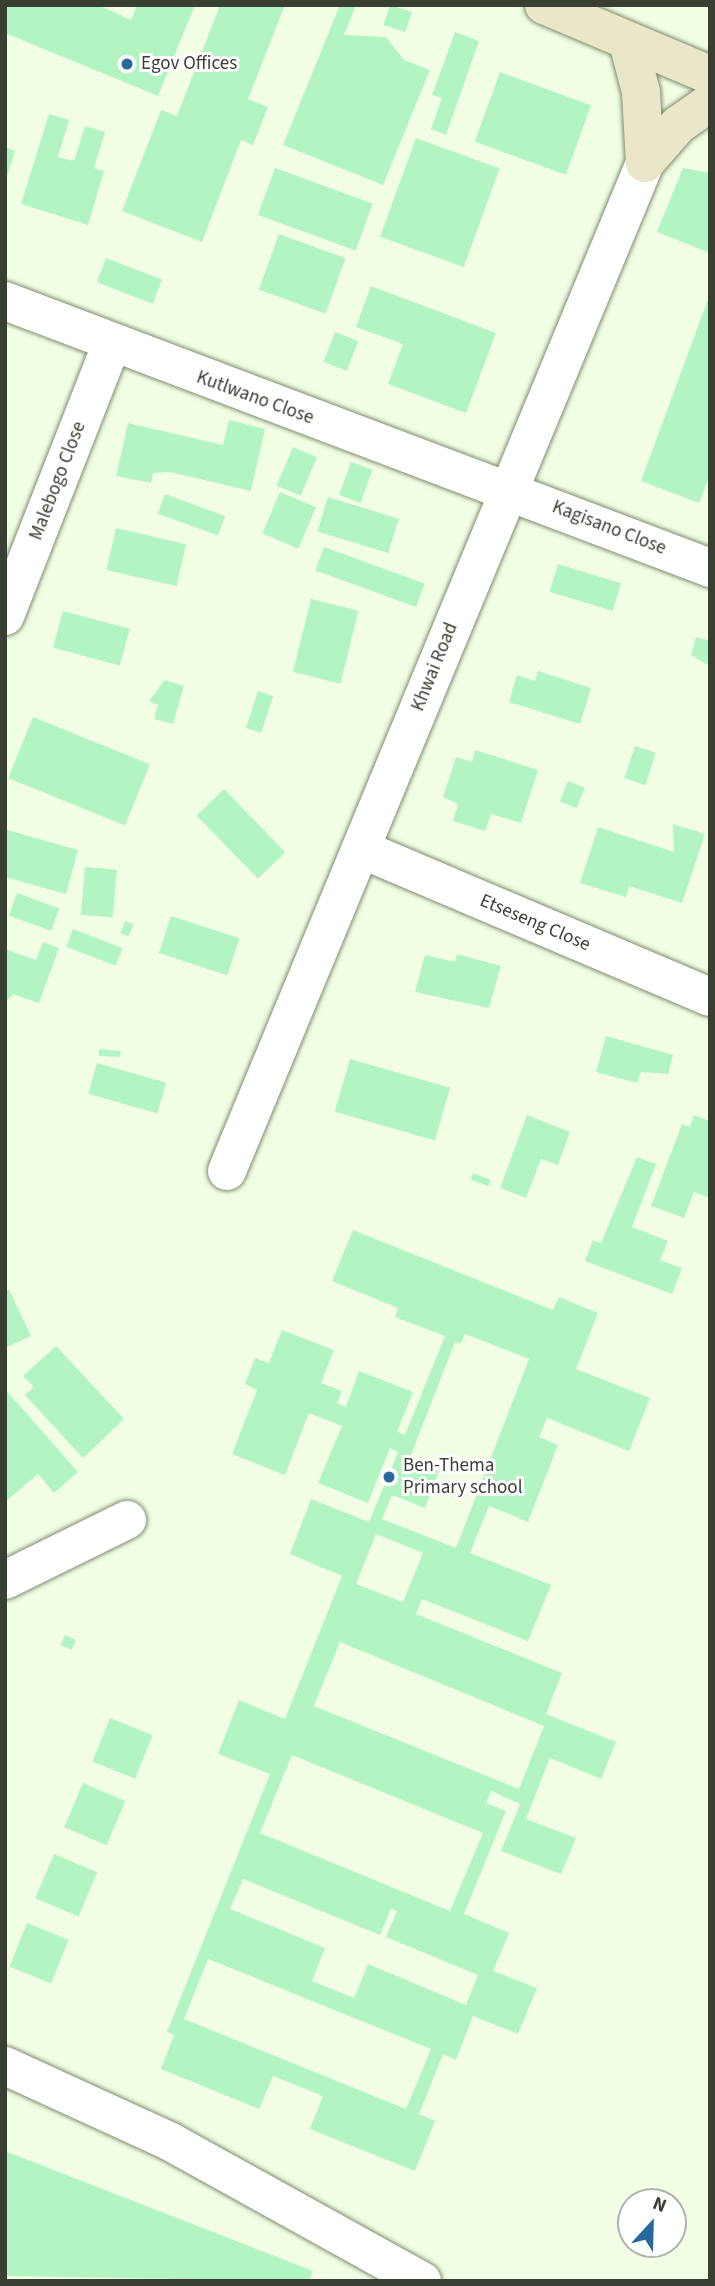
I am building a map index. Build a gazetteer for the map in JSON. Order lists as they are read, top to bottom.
{
  "streets": {
    "street": [
      "Kutlwano Close",
      "Malebogo Close",
      "Kagisano Close",
      "Khwai Road",
      "Etseseng Close"
    ]
  },
  "crossings": [
    ["Kutlwano Close", "Malebogo Close"],
    ["Kutlwano Close", "Kagisano Close"],
    ["Kutlwano Close", "Khwai Road"],
    ["Kagisano Close", "Khwai Road"],
    ["Khwai Road", "Etseseng Close"]
  ],
  "places": ["Egov Offices", "Ben-Thema Primary school"],
  "north": "top"
}
